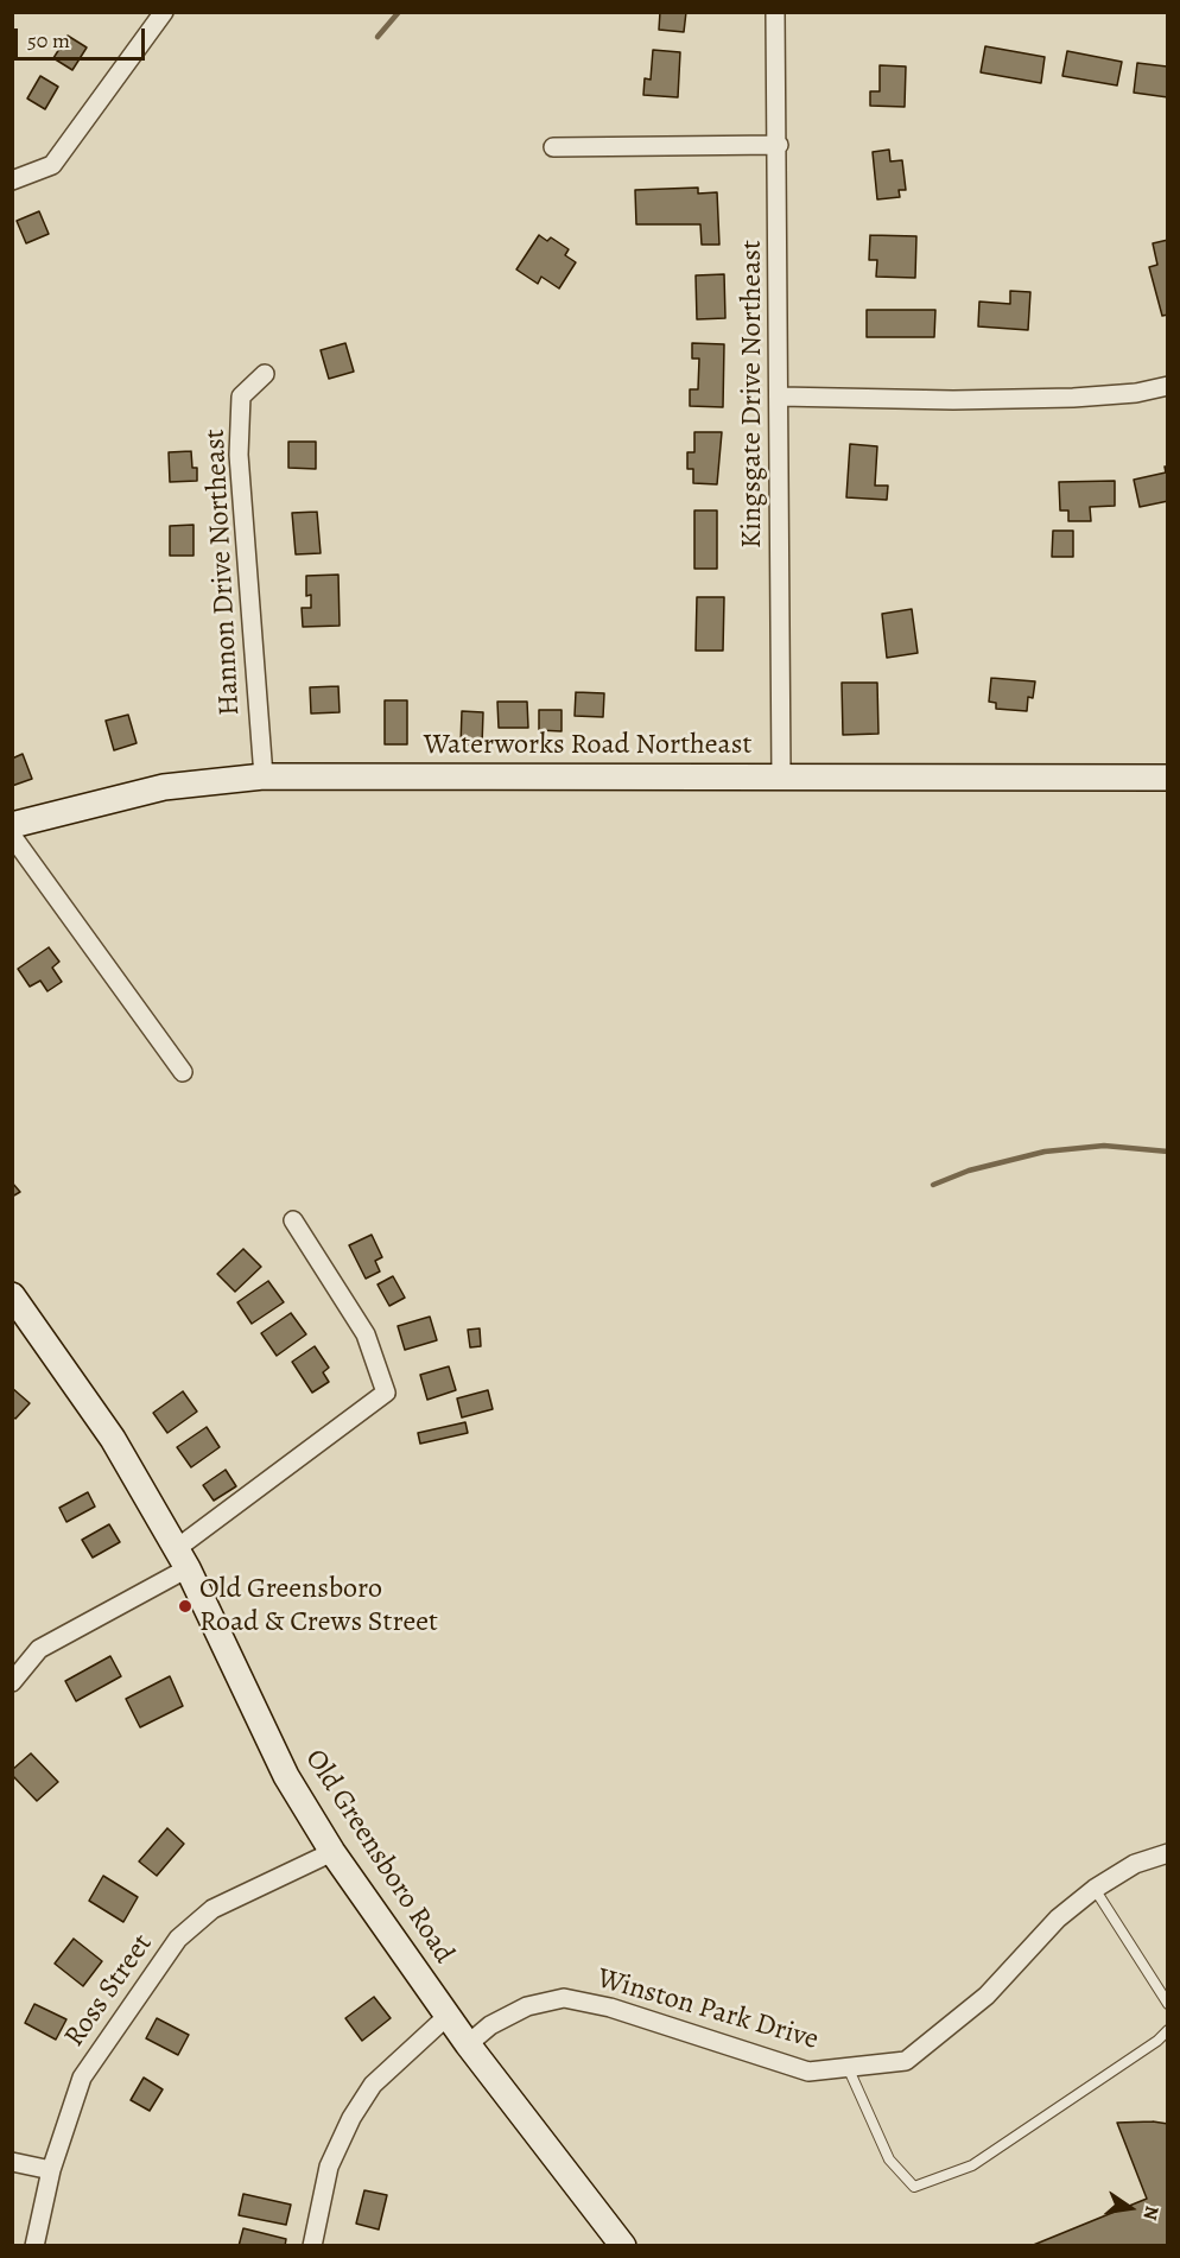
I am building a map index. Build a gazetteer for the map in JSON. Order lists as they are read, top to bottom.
{
  "streets": {
    "street": [
      "Kingsgate Drive Northeast",
      "Hannon Drive Northeast",
      "Waterworks Road Northeast",
      "Old Greensboro Road",
      "Ross Street",
      "Winston Park Drive"
    ]
  },
  "crossings": [
    ["Kingsgate Drive Northeast", "Waterworks Road Northeast"],
    ["Hannon Drive Northeast", "Waterworks Road Northeast"],
    ["Old Greensboro Road", "Ross Street"],
    ["Old Greensboro Road", "Winston Park Drive"]
  ],
  "places": ["Old Greensboro Road & Crews Street"],
  "scale_bar": "50 m",
  "north": "right"
}
